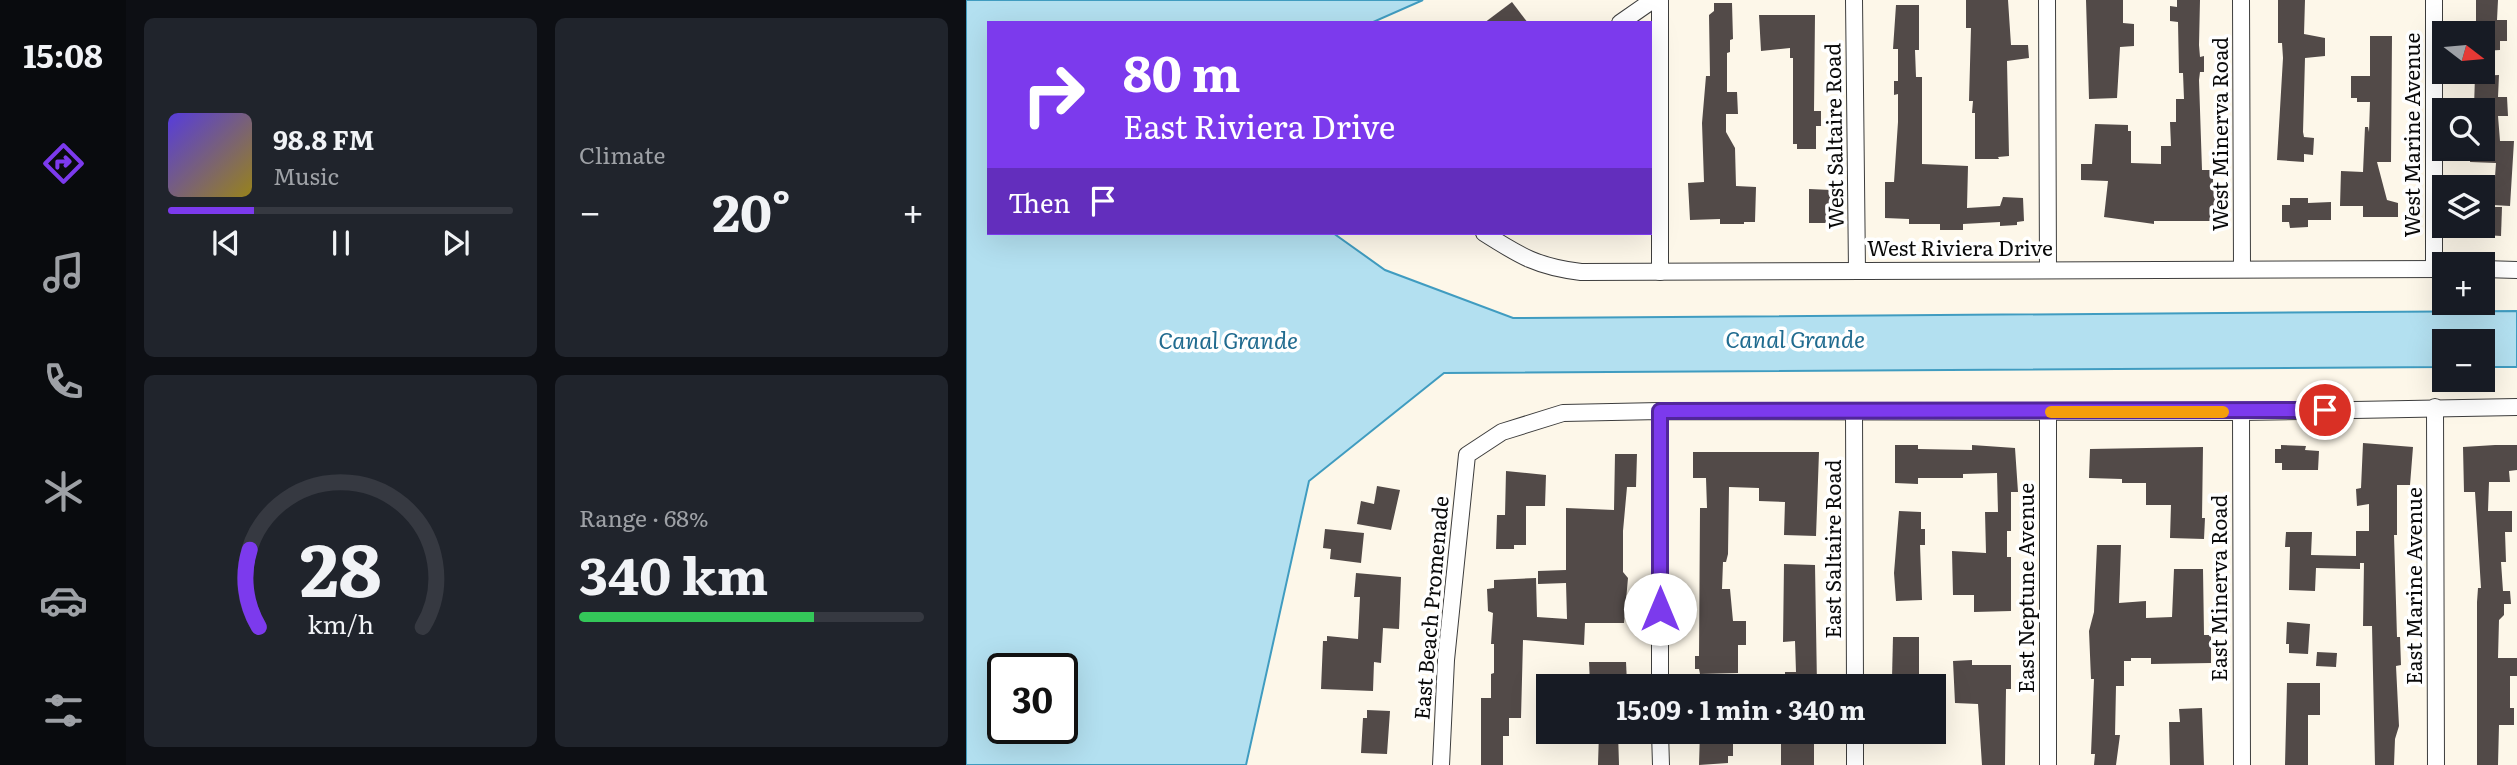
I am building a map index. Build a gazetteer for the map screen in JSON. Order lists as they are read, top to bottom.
{
  "streets": {
    "street": [
      "West Minerva Road",
      "West Marine Avenue",
      "West Saltaire Road",
      "West Riviera Drive",
      "East Saltaire Road",
      "East Marine Avenue",
      "East Neptune Avenue",
      "East Minerva Road",
      "East Beach Promenade"
    ]
  },
  "crossings": [
    ["West Minerva Road", "West Riviera Drive"],
    ["West Saltaire Road", "West Riviera Drive"]
  ],
  "water": ["Canal Grande"],
  "north": "right",
  "page": {
    "tabs": "15:08",
    "tile": [
      "Climate",
      ["Range · 68%", "340 km"]
    ],
    "map_buttons": ["+", "−"],
    "turn": ["80 m", "East Riviera Drive"],
    "song": ["98.8 FM", "Music"],
    "then": "Then",
    "heat": ["−", "20°", "+"],
    "limit": "30",
    "trip": "15:09 · 1 min · 340 m",
    "gauge": ["28", "km/h"]
  }
}
